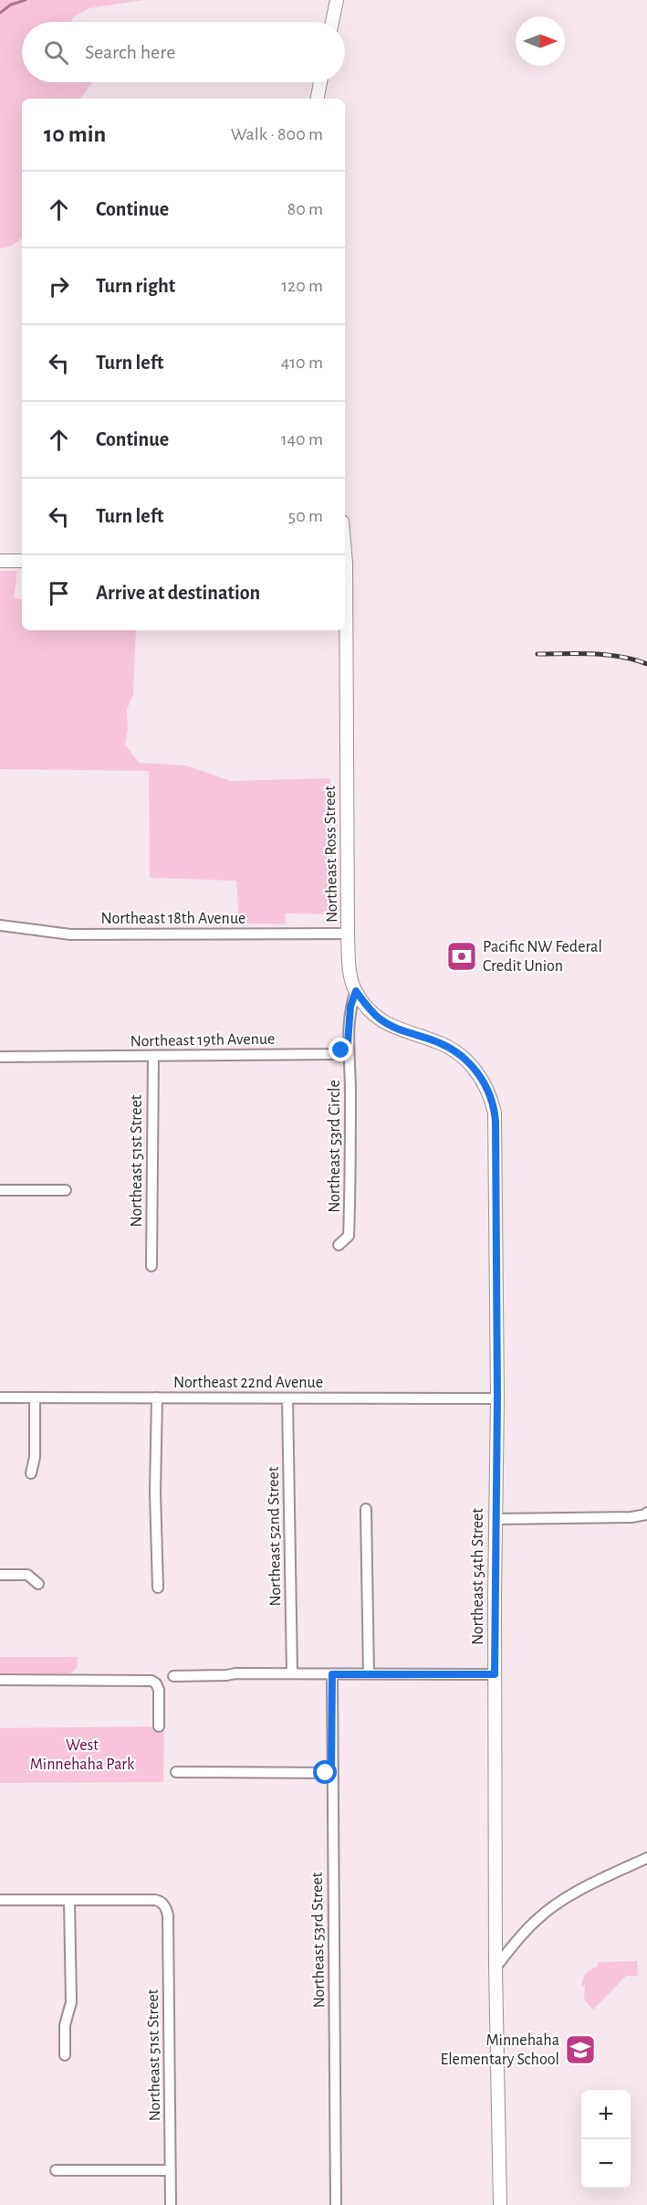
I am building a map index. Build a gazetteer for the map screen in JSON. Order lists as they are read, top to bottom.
{
  "streets": {
    "street": [
      "Northeast Ross Street",
      "Northeast 18th Avenue",
      "Northeast 19th Avenue",
      "Northeast 53rd Circle",
      "Northeast 51st Street",
      "Northeast 22nd Avenue",
      "Northeast 52nd Street",
      "Northeast 54th Street",
      "Northeast 53rd Street"
    ]
  },
  "crossings": [
    ["Northeast Ross Street", "Northeast 18th Avenue"],
    ["Northeast Ross Street", "Northeast 54th Street"],
    ["Northeast 19th Avenue", "Northeast 53rd Circle"],
    ["Northeast 19th Avenue", "Northeast 51st Street"],
    ["Northeast 22nd Avenue", "Northeast 52nd Street"],
    ["Northeast 22nd Avenue", "Northeast 54th Street"]
  ],
  "parks": ["West Minnehaha Park"],
  "places": {
    "bank": ["Pacific NW Federal Credit Union"],
    "school or university": ["Minnehaha Elementary School"]
  },
  "north": "right",
  "page": {
    "search": "Search here",
    "heading": ["10 min", "Walk · 800 m"],
    "list": [
      ["Continue", "80 m"],
      ["Turn right", "120 m"],
      ["Turn left", "410 m"],
      ["Continue", "140 m"],
      ["Turn left", "50 m"],
      "Arrive at destination"
    ],
    "map_buttons": ["+", "−"]
  }
}
